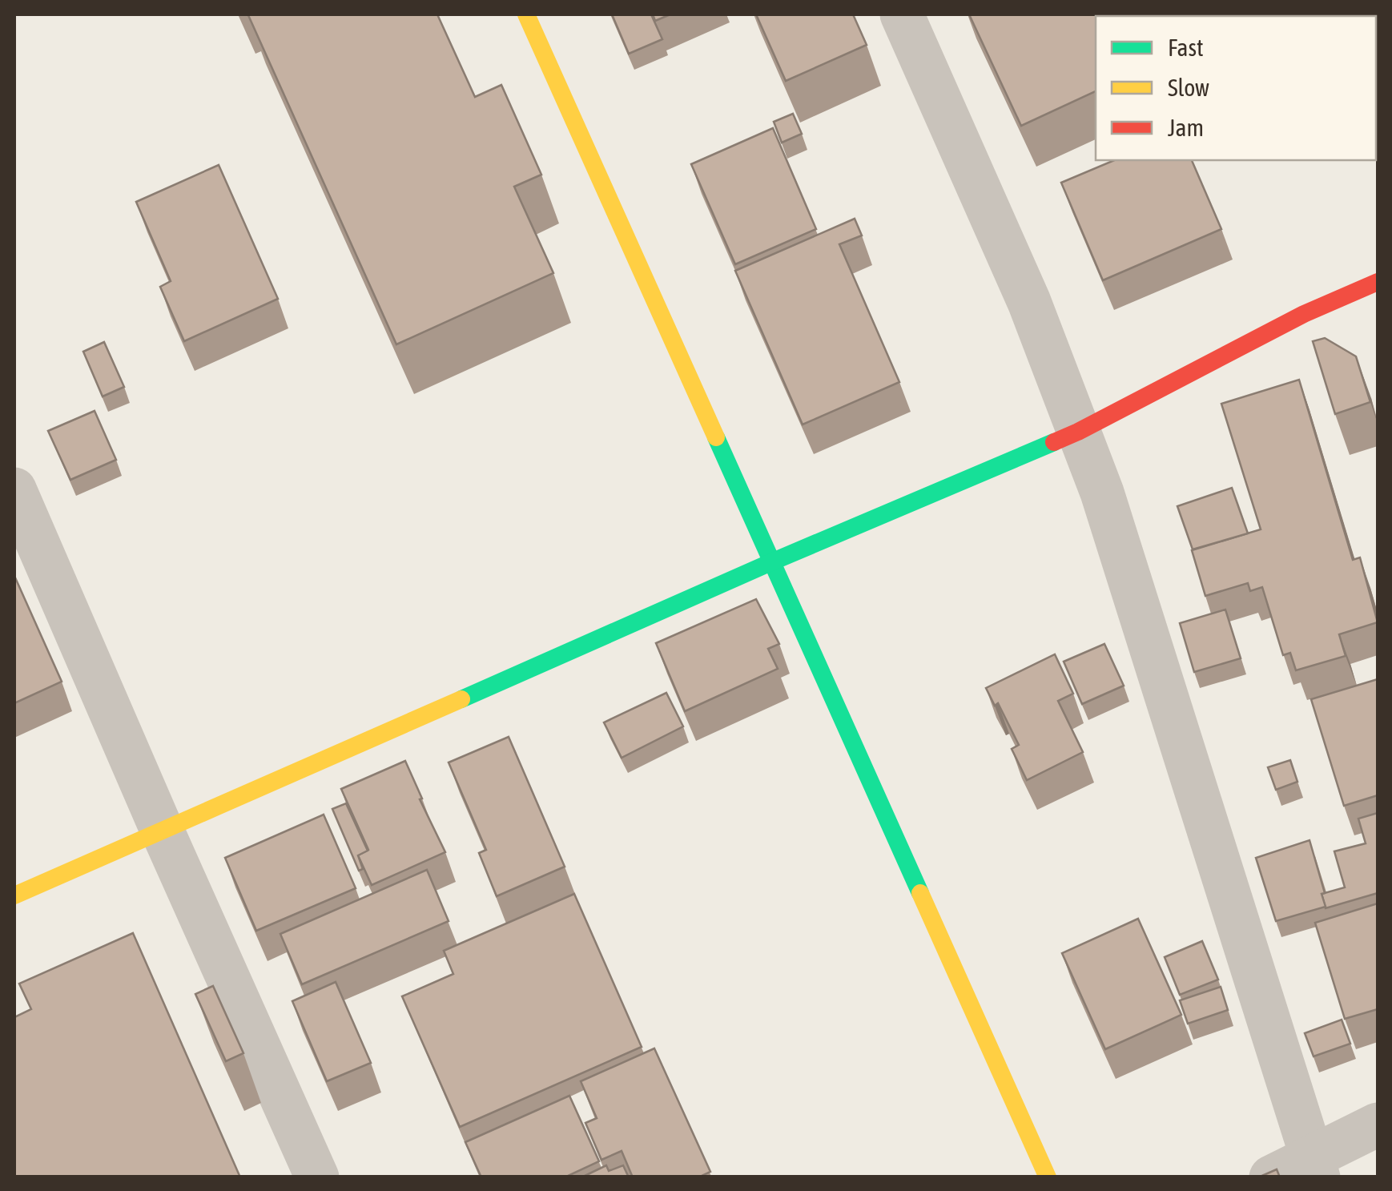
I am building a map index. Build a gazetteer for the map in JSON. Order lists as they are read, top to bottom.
{
  "legend": ["Fast", "Slow", "Jam"]
}
